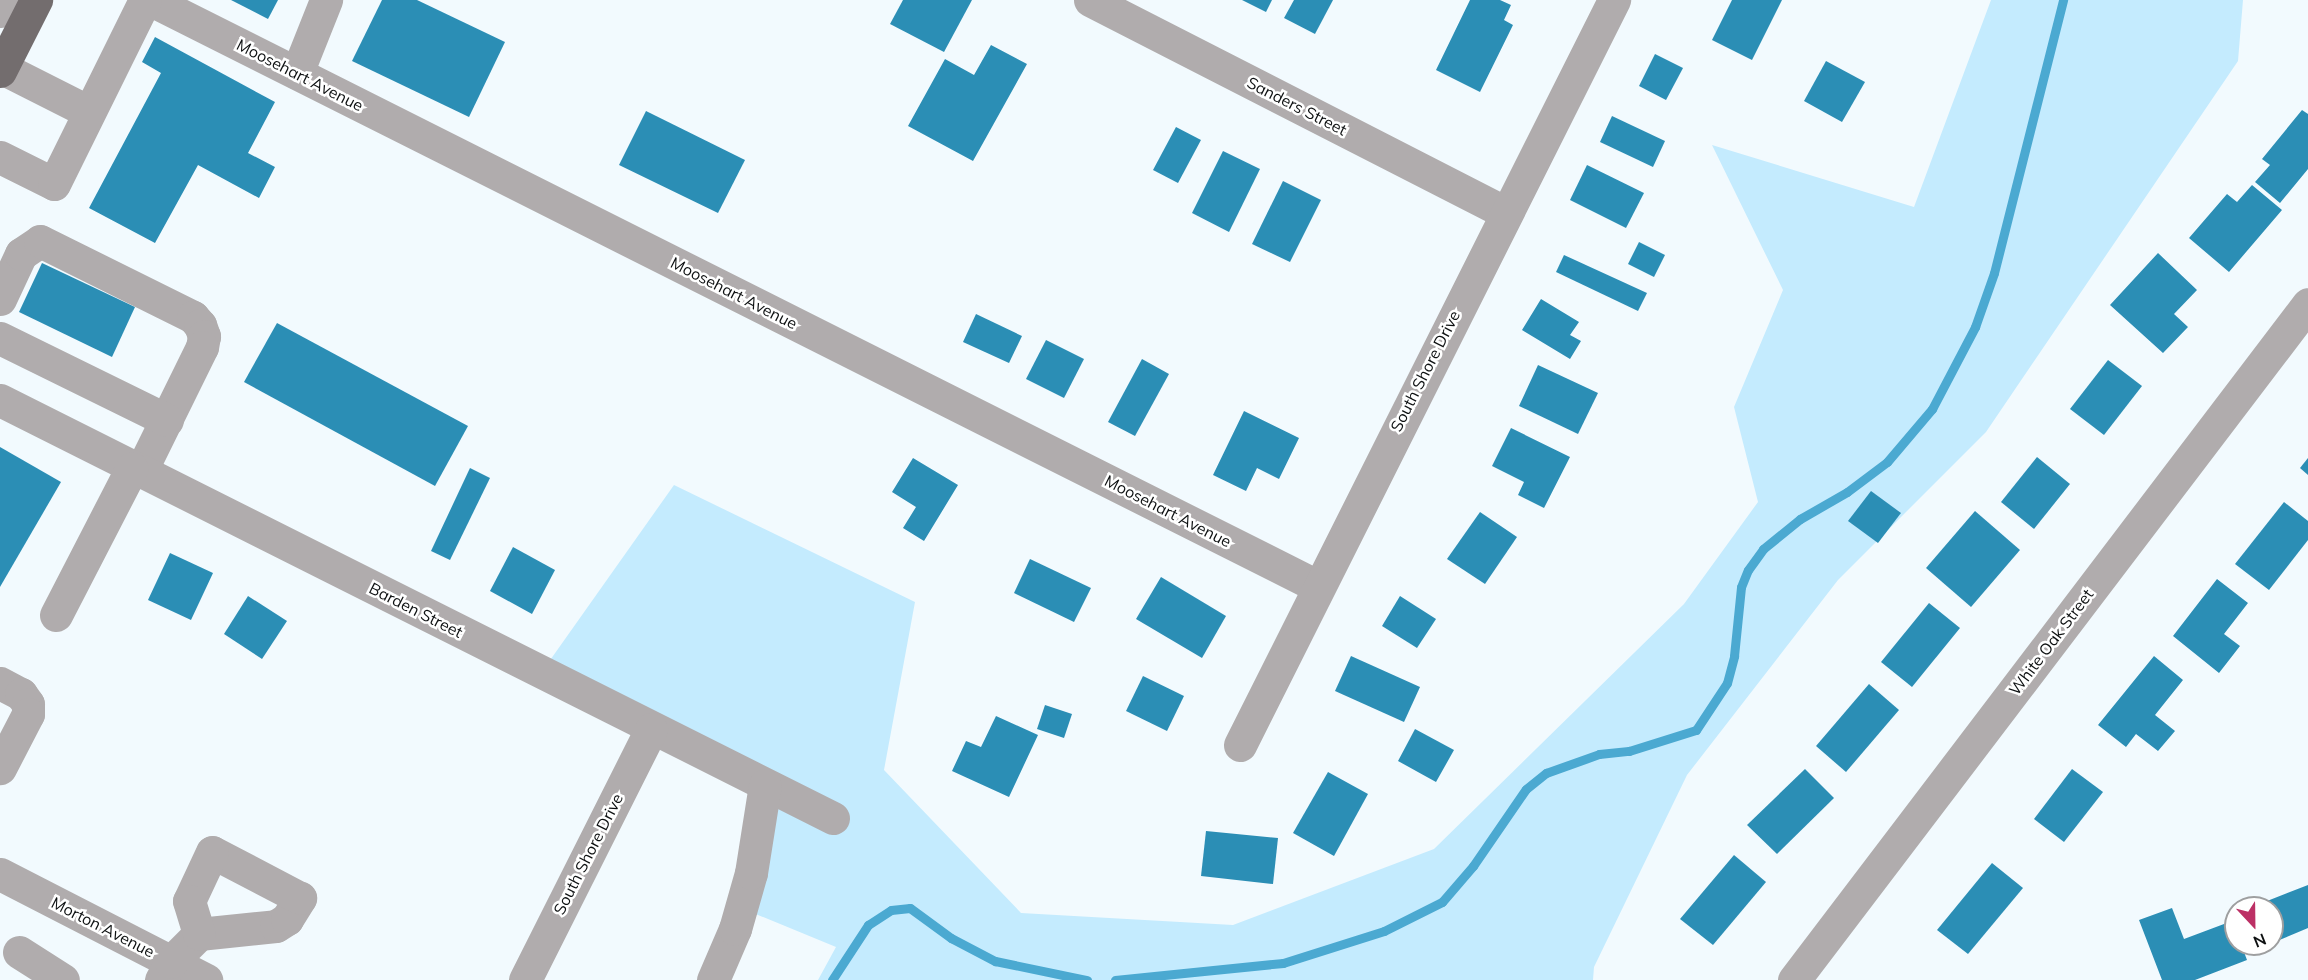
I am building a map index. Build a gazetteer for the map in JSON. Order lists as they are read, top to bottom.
{
  "streets": {
    "street": [
      "Moosehart Avenue",
      "Sanders Street",
      "South Shore Drive",
      "Barden Street",
      "White Oak Street",
      "Morton Avenue"
    ]
  },
  "crossings": [
    ["Moosehart Avenue", "South Shore Drive"],
    ["Sanders Street", "South Shore Drive"],
    ["South Shore Drive", "Barden Street"]
  ],
  "north": "bottom"
}
